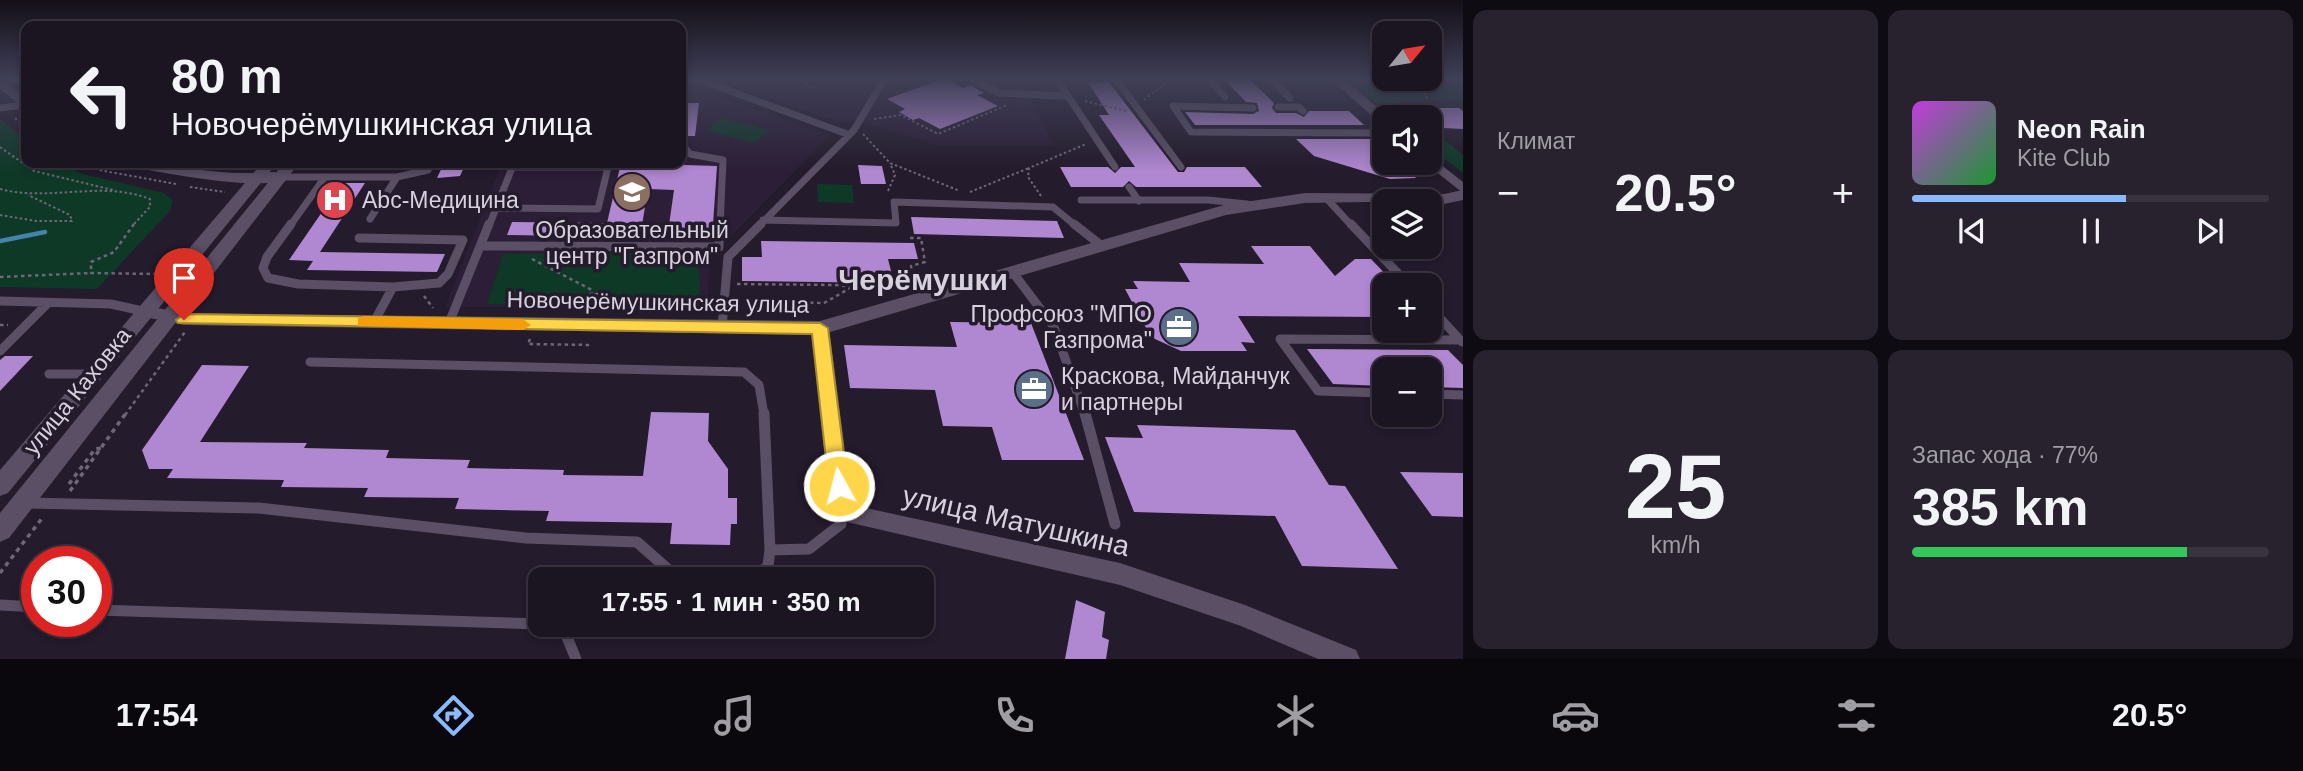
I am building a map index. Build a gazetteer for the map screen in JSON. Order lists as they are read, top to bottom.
{
  "streets": {
    "street": ["Новочерёмушкинская улица", "улица Каховка", "улица Матушкина"]
  },
  "crossings": [
    ["Новочерёмушкинская улица", "улица Каховка"]
  ],
  "districts": ["Черёмушки"],
  "places": {
    "school or university": ["Образовательный центр \"Газпром\""],
    "hospital": ["Abc-Медицина"],
    "office": ["Профсоюз \"МПО Газпрома\"", "Краскова, Майданчук и партнеры"]
  },
  "north": "top right",
  "page": {
    "tile": [
      "Климат",
      ["25", "km/h"],
      ["Запас хода · 77%", "385 km"]
    ],
    "map_buttons": ["+", "−"],
    "turn": ["80 m", "Новочерёмушкинская улица"],
    "song": ["Neon Rain", "Kite Club"],
    "heat": ["−", "20.5°", "+"],
    "limit": "30",
    "trip": "17:55 · 1 мин · 350 m",
    "tabs": ["17:54", "20.5°"]
  }
}
